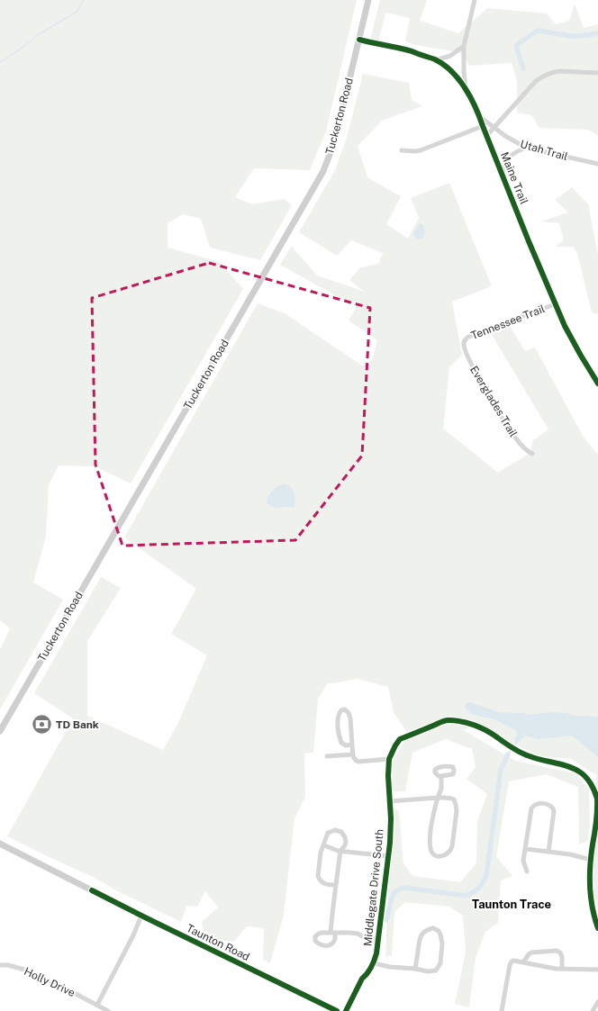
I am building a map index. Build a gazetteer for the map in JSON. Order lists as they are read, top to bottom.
{
  "streets": {
    "main road": ["Tuckerton Road", "Taunton Road"],
    "street": [
      "Utah Trail",
      "Maine Trail",
      "Tennessee Trail",
      "Everglades Trail",
      "Middlegate Drive South",
      "Holly Drive"
    ]
  },
  "crossings": [
    ["Tuckerton Road", "Maine Trail"],
    ["Utah Trail", "Maine Trail"],
    ["Maine Trail", "Tennessee Trail"],
    ["Tennessee Trail", "Everglades Trail"]
  ],
  "districts": ["Taunton Trace"],
  "places": {
    "bank": ["TD Bank"]
  }
}
